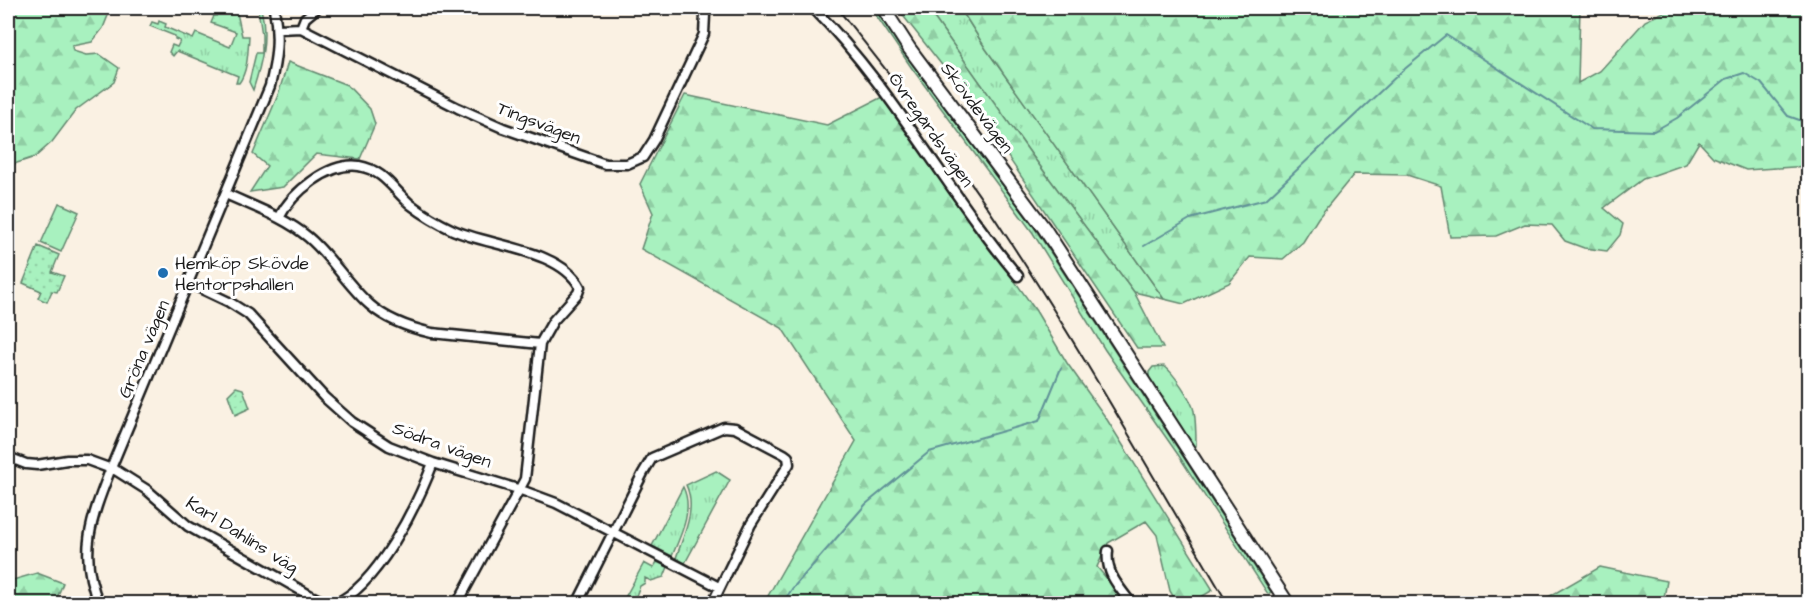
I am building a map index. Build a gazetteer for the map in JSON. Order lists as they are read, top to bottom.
{
  "streets": {
    "main road": ["Skövdevägen"],
    "street": [
      "Tingsvägen",
      "Övregårdsvägen",
      "Gröna vägen",
      "Södra vägen",
      "Karl Dahlins väg"
    ]
  },
  "crossings": [
    ["Tingsvägen", "Gröna vägen"],
    ["Gröna vägen", "Södra vägen"],
    ["Gröna vägen", "Karl Dahlins väg"]
  ],
  "places": ["Hemköp Skövde Hentorpshallen"]
}
